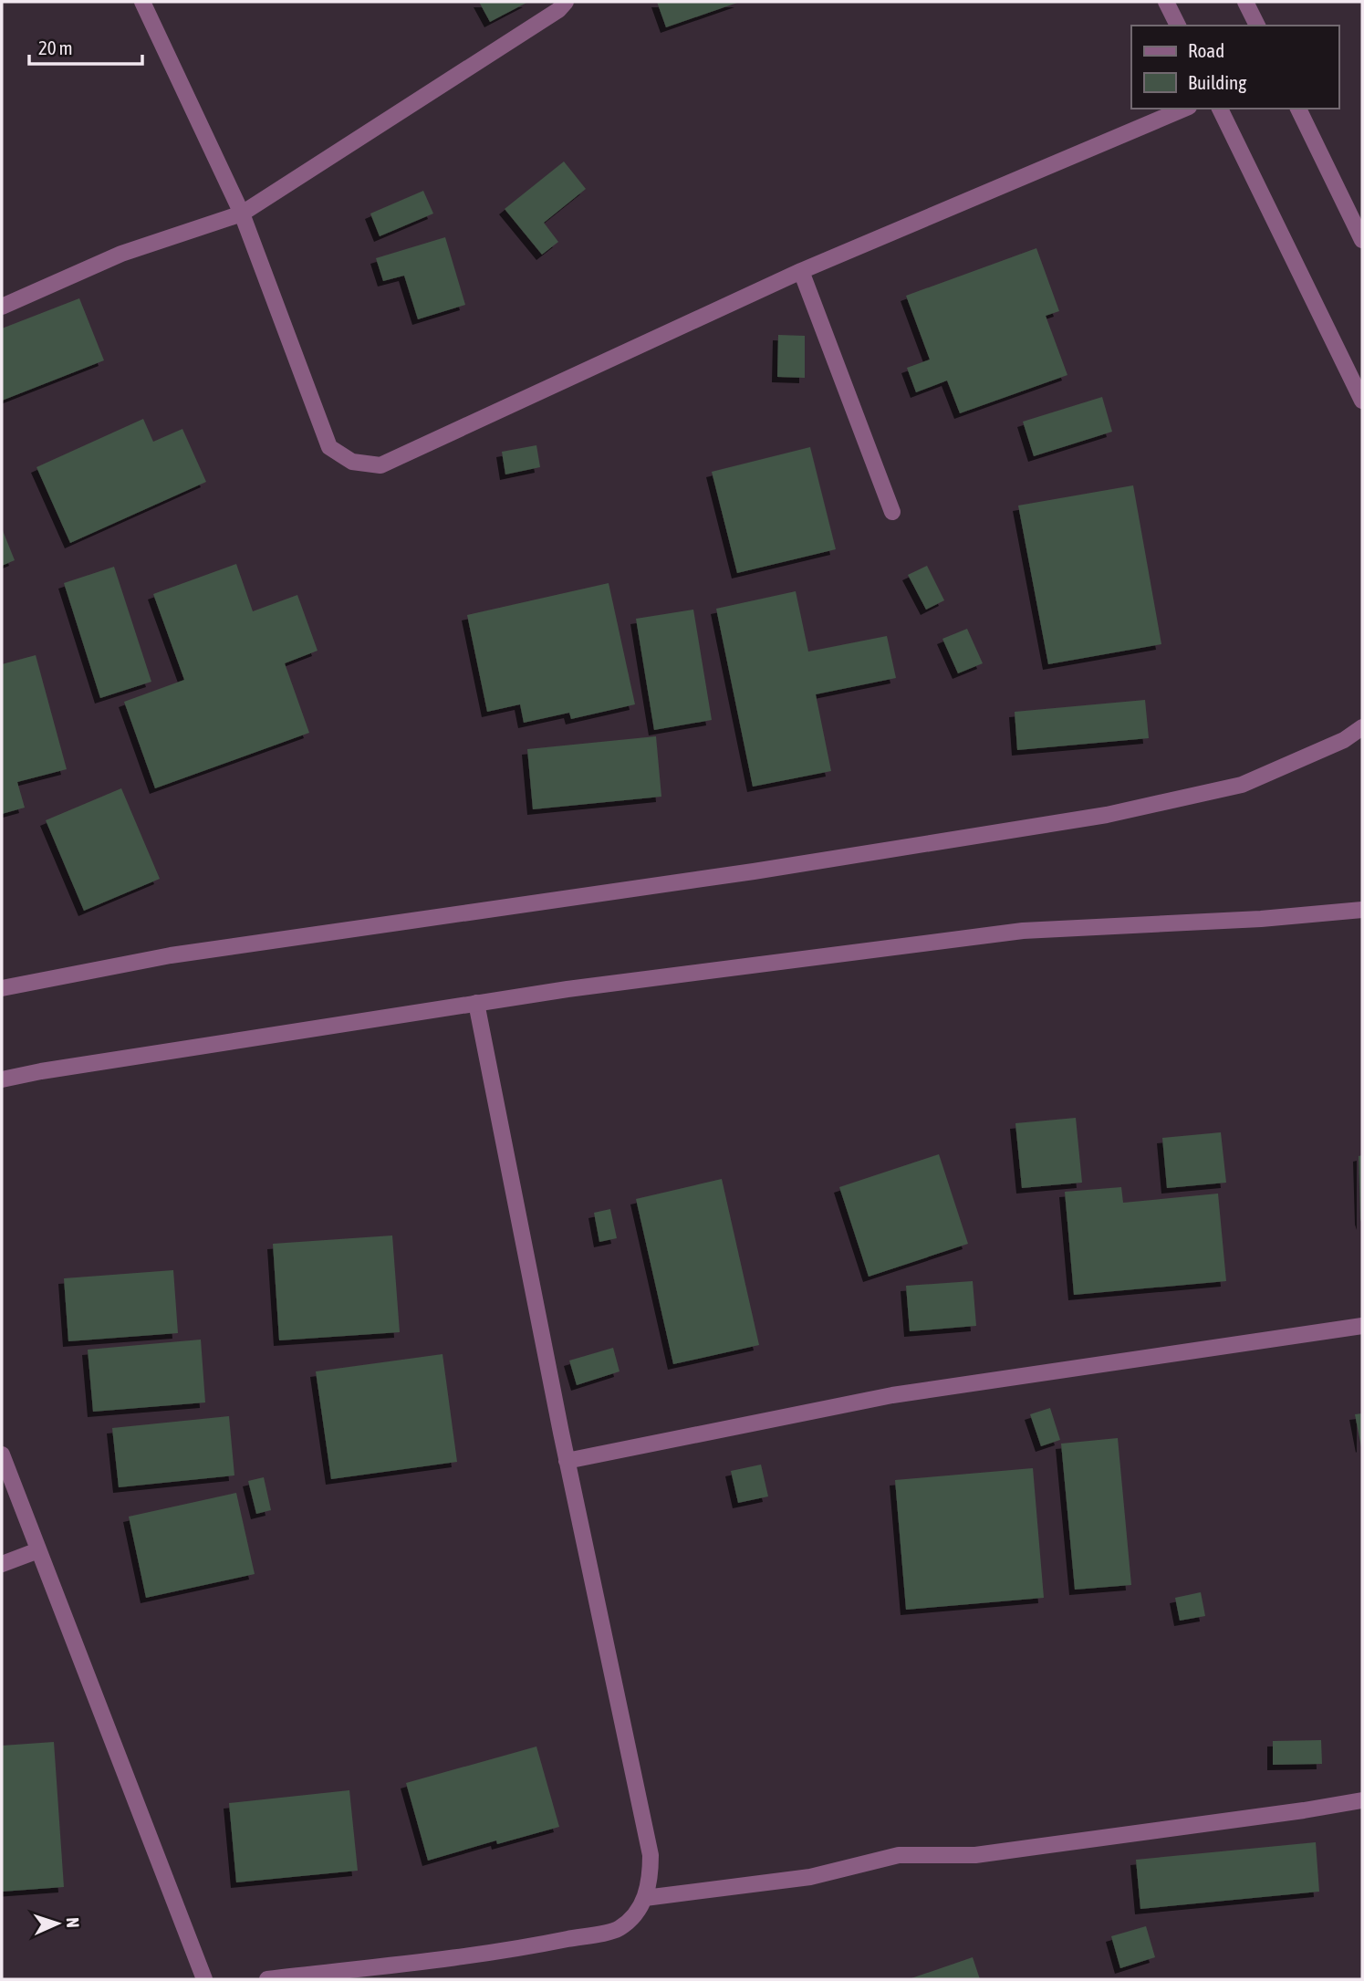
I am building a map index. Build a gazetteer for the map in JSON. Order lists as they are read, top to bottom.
{
  "legend": ["Road", "Building"],
  "scale_bar": "20 m",
  "north": "right"
}
